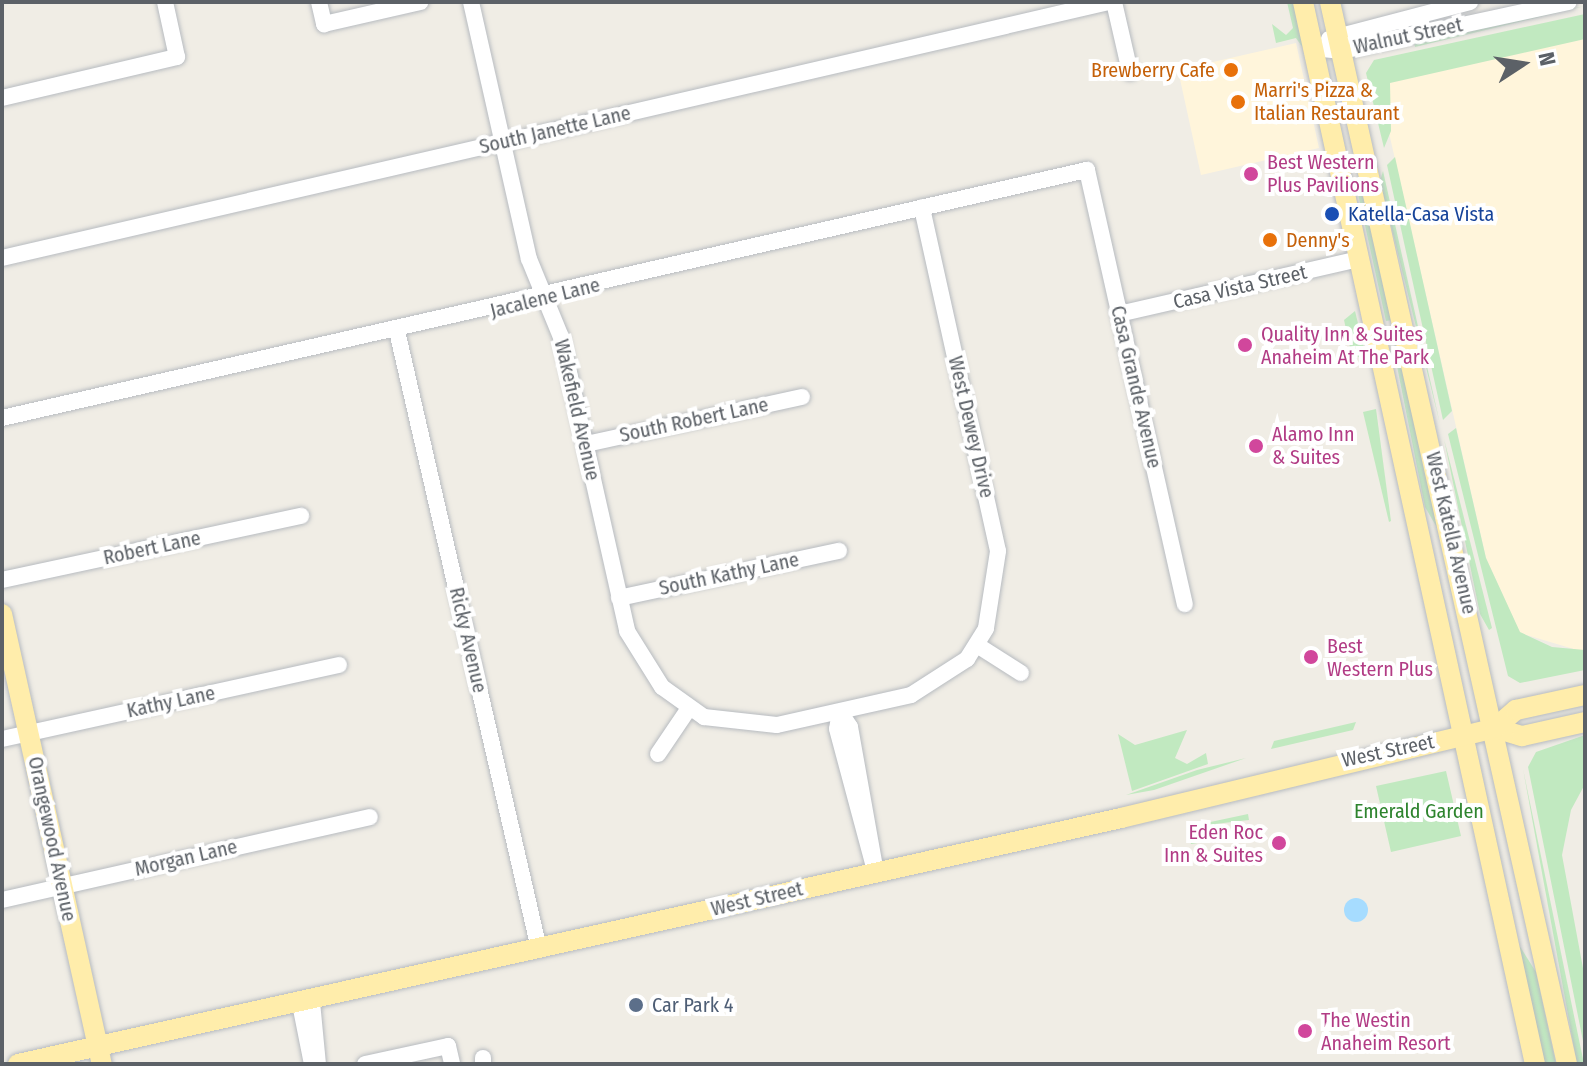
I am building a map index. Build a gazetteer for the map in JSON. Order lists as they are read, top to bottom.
{
  "streets": {
    "main road": ["West Katella Avenue", "West Street", "Orangewood Avenue"],
    "street": [
      "Walnut Street",
      "South Janette Lane",
      "Casa Vista Street",
      "Jacalene Lane",
      "Casa Grande Avenue",
      "Wakefield Avenue",
      "South Robert Lane",
      "West Dewey Drive",
      "Robert Lane",
      "South Kathy Lane",
      "Ricky Avenue",
      "Kathy Lane",
      "Morgan Lane"
    ]
  },
  "crossings": [
    ["Walnut Street", "West Katella Avenue"],
    ["South Janette Lane", "Wakefield Avenue"],
    ["Casa Vista Street", "Casa Grande Avenue"],
    ["Casa Vista Street", "West Katella Avenue"],
    ["Jacalene Lane", "Casa Grande Avenue"],
    ["Jacalene Lane", "Wakefield Avenue"],
    ["Jacalene Lane", "West Dewey Drive"],
    ["Jacalene Lane", "Ricky Avenue"],
    ["Wakefield Avenue", "South Robert Lane"],
    ["Wakefield Avenue", "South Kathy Lane"],
    ["West Katella Avenue", "West Street"],
    ["Ricky Avenue", "West Street"],
    ["Kathy Lane", "Orangewood Avenue"],
    ["West Street", "Orangewood Avenue"],
    ["Orangewood Avenue", "Morgan Lane"]
  ],
  "parks": ["Emerald Garden"],
  "places": [
    "Brewberry Cafe",
    "Marri's Pizza & Italian Restaurant",
    "Best Western Plus Pavilions",
    "Katella-Casa Vista",
    "Denny's",
    "Quality Inn & Suites Anaheim At The Park",
    "Alamo Inn & Suites",
    "Best Western Plus",
    "Eden Roc Inn & Suites",
    "Car Park 4",
    "The Westin Anaheim Resort"
  ],
  "north": "right"
}
